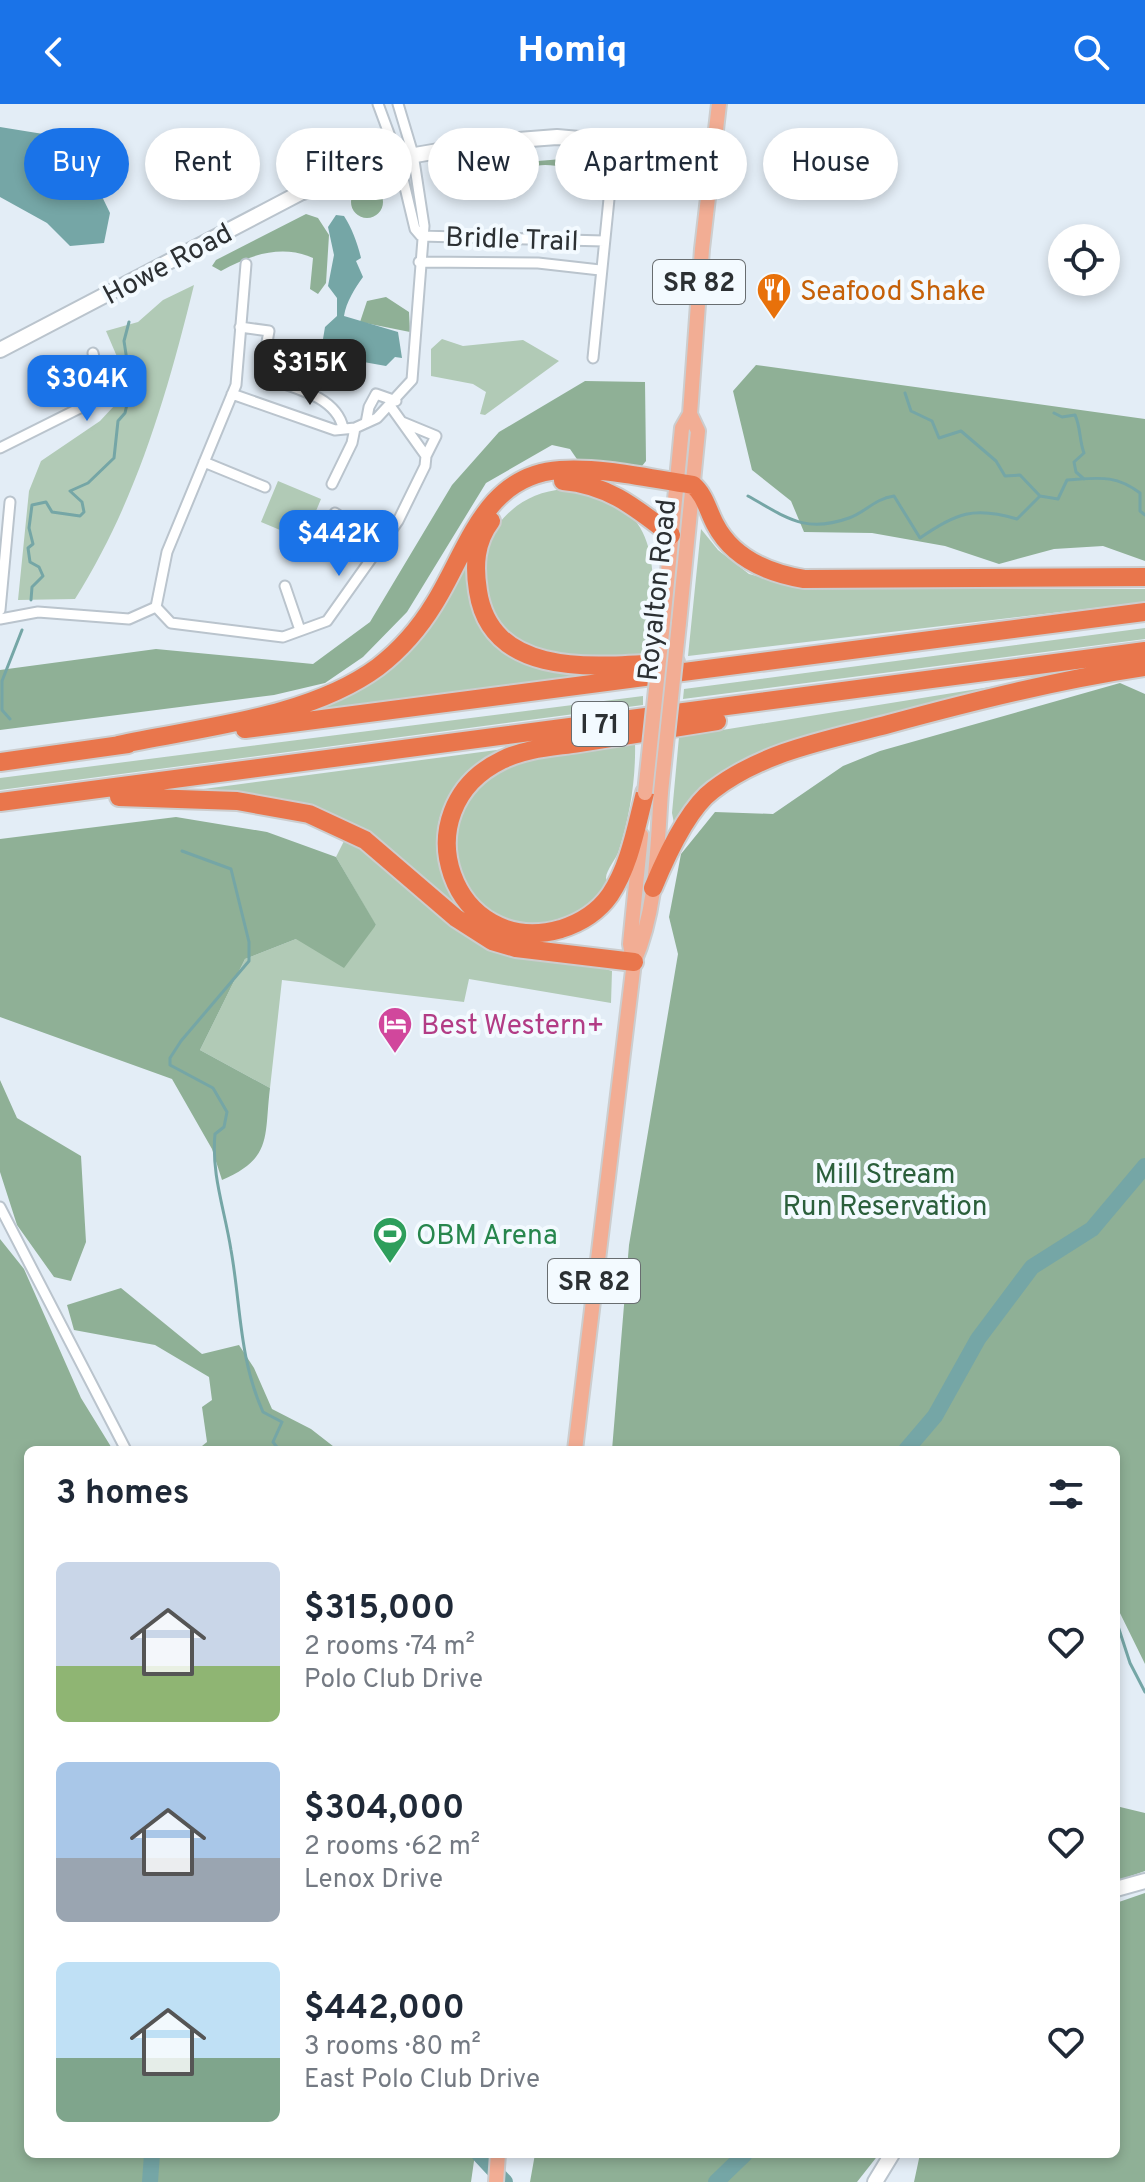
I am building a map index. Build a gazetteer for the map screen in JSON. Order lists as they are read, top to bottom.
{
  "streets": {
    "highway": ["I 71"],
    "main road": ["SR 82", "Royalton Road"],
    "street": ["Bridle Trail", "Howe Road"]
  },
  "parks": ["Mill Stream Run Reservation"],
  "places": {
    "restaurant": ["Seafood Shake"],
    "hotel": ["Best Western+"],
    "sports": ["OBM Arena"]
  },
  "page": {
    "header": "Homiq",
    "chip": [
      "Buy",
      "Rent",
      "Filters",
      "New",
      "Apartment",
      "House"
    ],
    "price": ["$315K", "$304K", "$442K"],
    "heading": "3 homes",
    "list": [
      {
        "name": "$315,000",
        "note": "2 rooms · 74 m² · Polo Club Drive"
      },
      {
        "name": "$304,000",
        "note": "2 rooms · 62 m² · Lenox Drive"
      },
      {
        "name": "$442,000",
        "note": "3 rooms · 80 m² · East Polo Club Drive"
      }
    ]
  }
}
